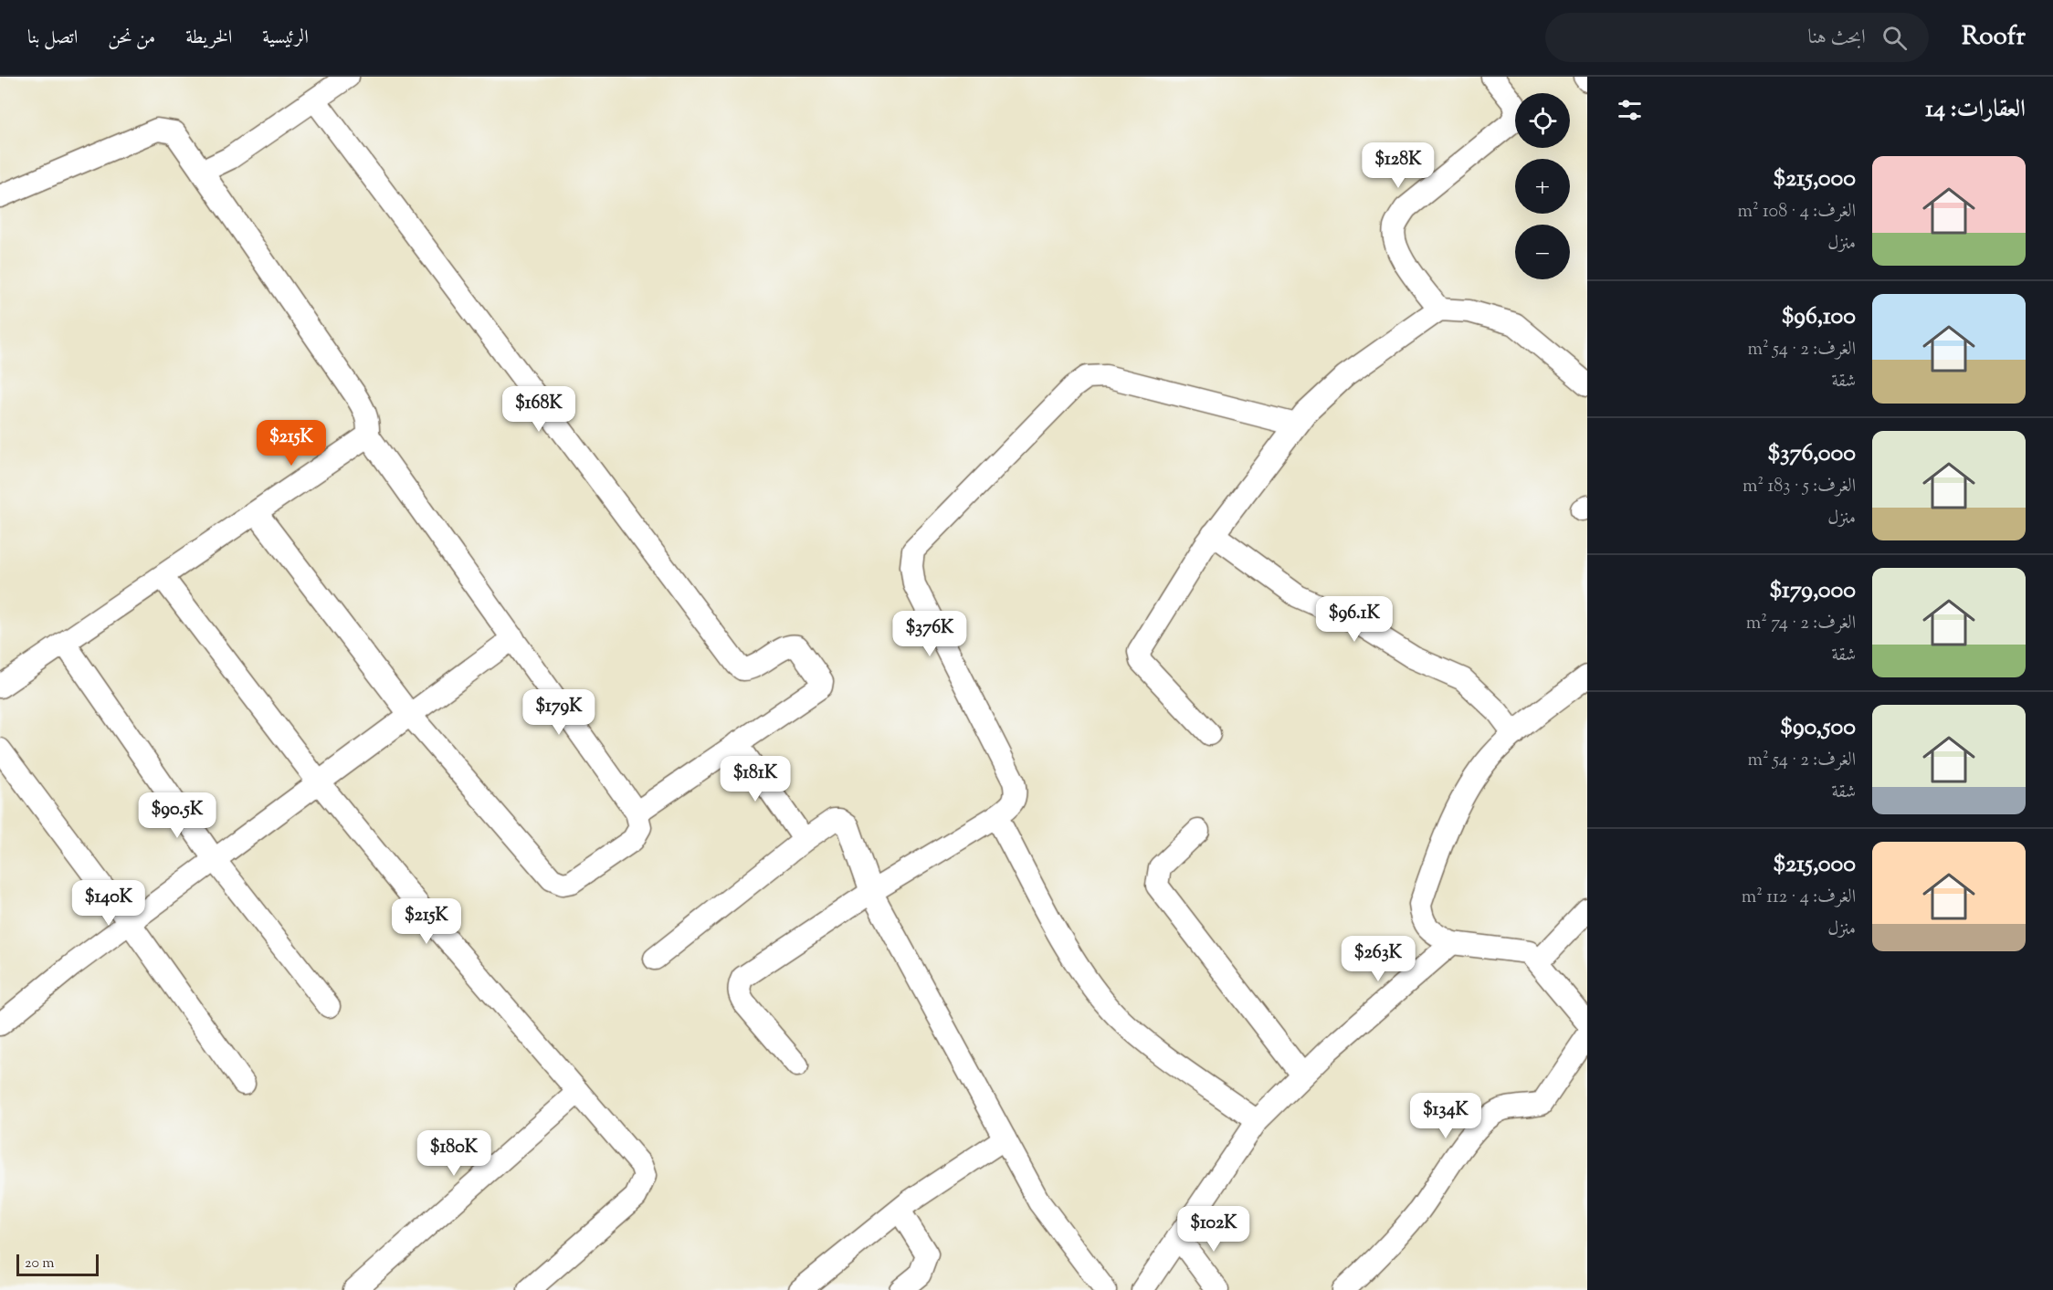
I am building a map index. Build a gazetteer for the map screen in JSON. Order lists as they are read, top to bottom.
{
  "scale_bar": "20 m",
  "page": {
    "header": "Roofr",
    "search": "ابحث هنا",
    "nav": [
      "الرئيسية",
      "الخريطة",
      "من نحن",
      "اتصل بنا"
    ],
    "heading": "العقارات: 14",
    "map_buttons": ["+", "−"],
    "list": [
      {
        "name": "$215,000",
        "note": "الغرف: 4 · 108 m² · منزل"
      },
      {
        "name": "$96,100",
        "note": "الغرف: 2 · 54 m² · شقة"
      },
      {
        "name": "$376,000",
        "note": "الغرف: 5 · 183 m² · منزل"
      },
      {
        "name": "$179,000",
        "note": "الغرف: 2 · 74 m² · شقة"
      },
      {
        "name": "$90,500",
        "note": "الغرف: 2 · 54 m² · شقة"
      },
      {
        "name": "$215,000",
        "note": "الغرف: 4 · 112 m² · منزل"
      }
    ],
    "price": [
      "$128K",
      "$168K",
      "$215K",
      "$96.1K",
      "$376K",
      "$179K",
      "$181K",
      "$90.5K",
      "$140K",
      "$215K",
      "$263K",
      "$134K",
      "$180K",
      "$102K"
    ],
    "scale": "20 m"
  }
}
